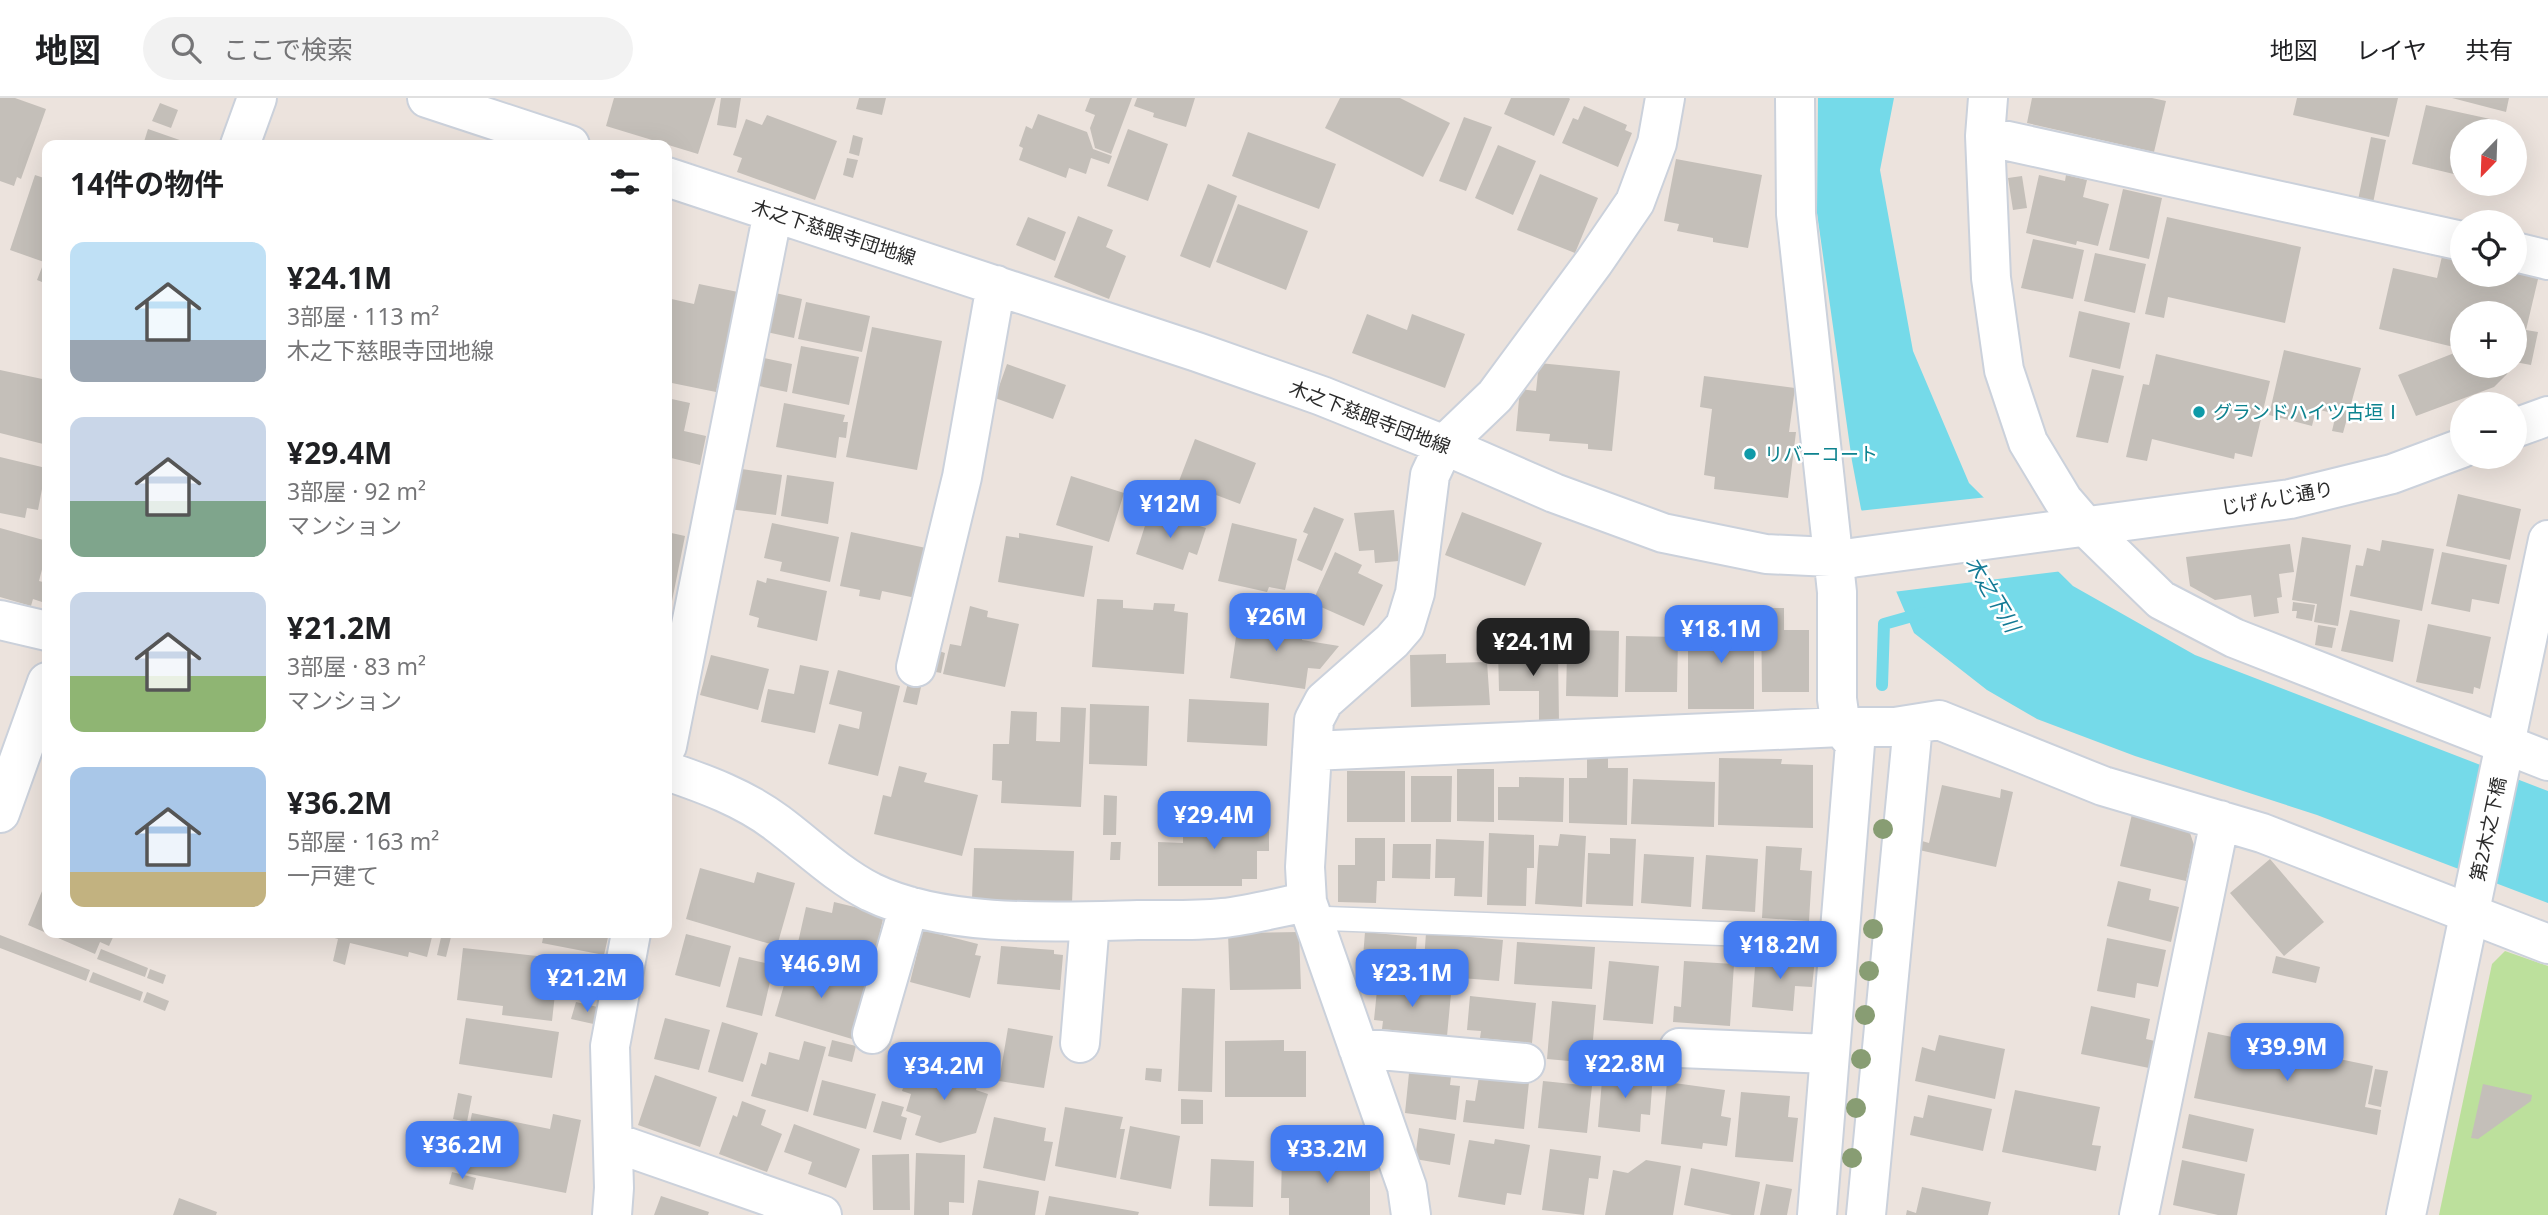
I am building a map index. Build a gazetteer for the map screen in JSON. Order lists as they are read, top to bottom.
{
  "streets": {
    "street": ["木之下慈眼寺団地線", "じげんじ通り", "第2木之下橋"]
  },
  "crossings": [
    ["木之下慈眼寺団地線", "じげんじ通り"]
  ],
  "water": ["木之下川"],
  "places": ["グランドハイツ古垣Ⅰ", "リバーコート"],
  "north": "bottom left",
  "page": {
    "header": "地図",
    "search": "ここで検索",
    "nav": ["地図", "レイヤ", "共有"],
    "map_buttons": ["+", "−"],
    "heading": "14件の物件",
    "list": [
      {
        "name": "¥24.1M",
        "note": "3部屋 · 113 m² · 木之下慈眼寺団地線"
      },
      {
        "name": "¥29.4M",
        "note": "3部屋 · 92 m² · マンション"
      },
      {
        "name": "¥21.2M",
        "note": "3部屋 · 83 m² · マンション"
      },
      {
        "name": "¥36.2M",
        "note": "5部屋 · 163 m² · 一戸建て"
      }
    ],
    "price": [
      "¥12M",
      "¥26M",
      "¥18.1M",
      "¥24.1M",
      "¥29.4M",
      "¥18.2M",
      "¥46.9M",
      "¥23.1M",
      "¥21.2M",
      "¥39.9M",
      "¥22.8M",
      "¥34.2M",
      "¥36.2M",
      "¥33.2M"
    ]
  }
}
